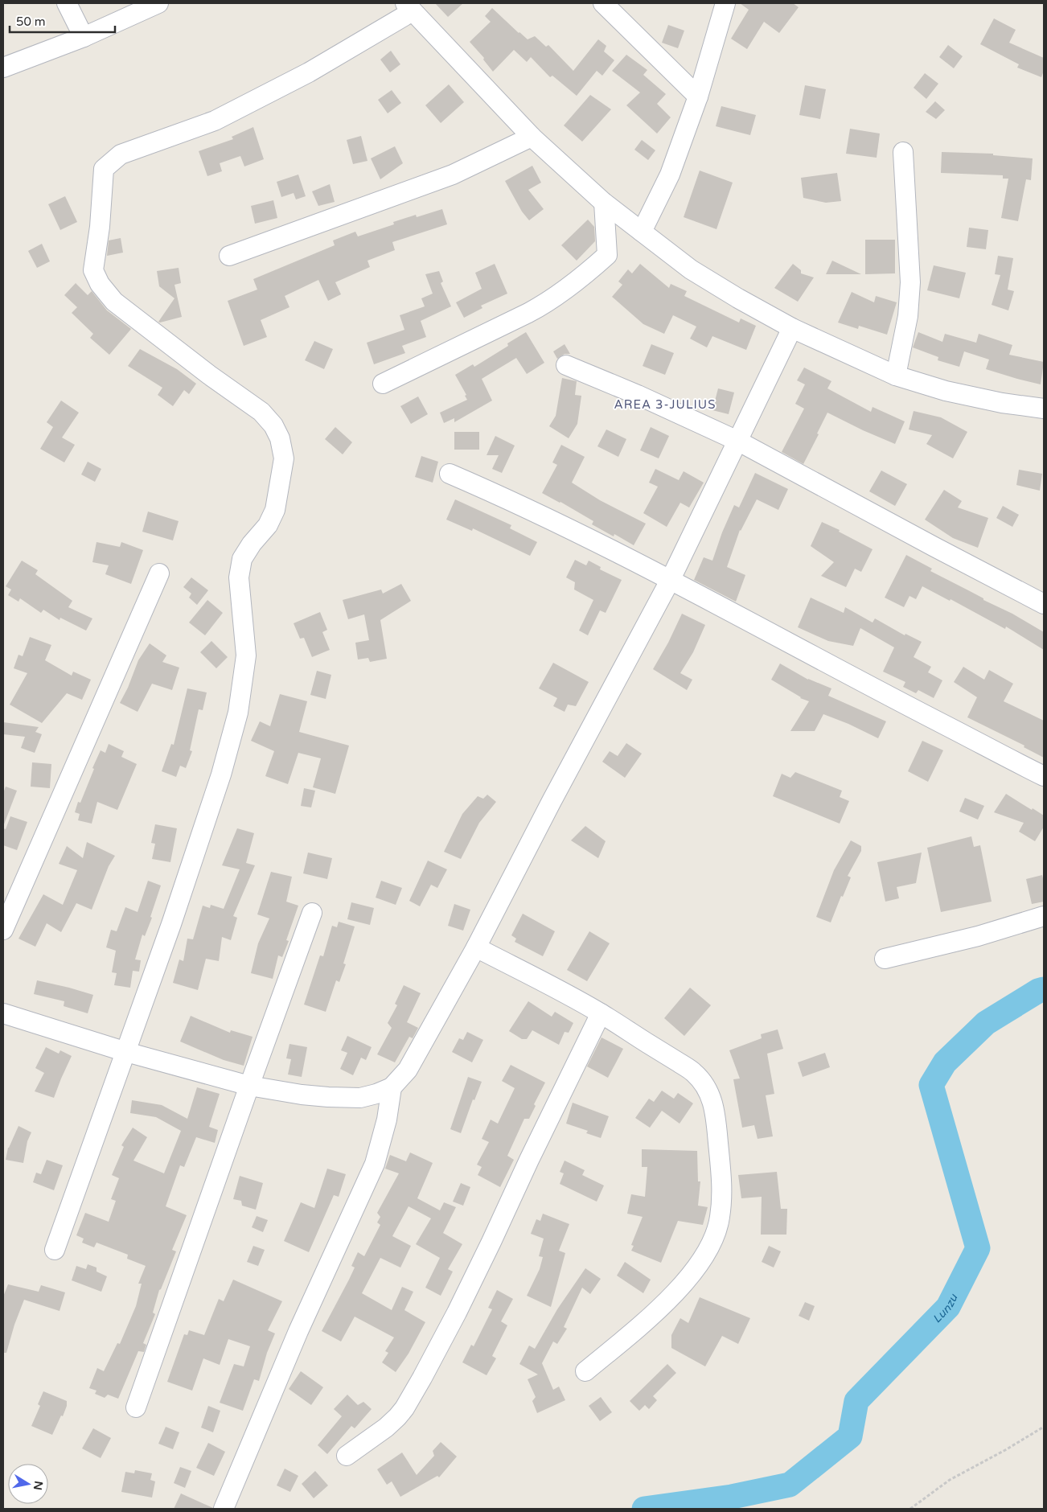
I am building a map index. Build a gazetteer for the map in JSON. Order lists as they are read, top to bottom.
{
  "districts": ["AREA 3-JULIUS"],
  "water": ["Lunzu"],
  "scale_bar": "50 m",
  "north": "right"
}
